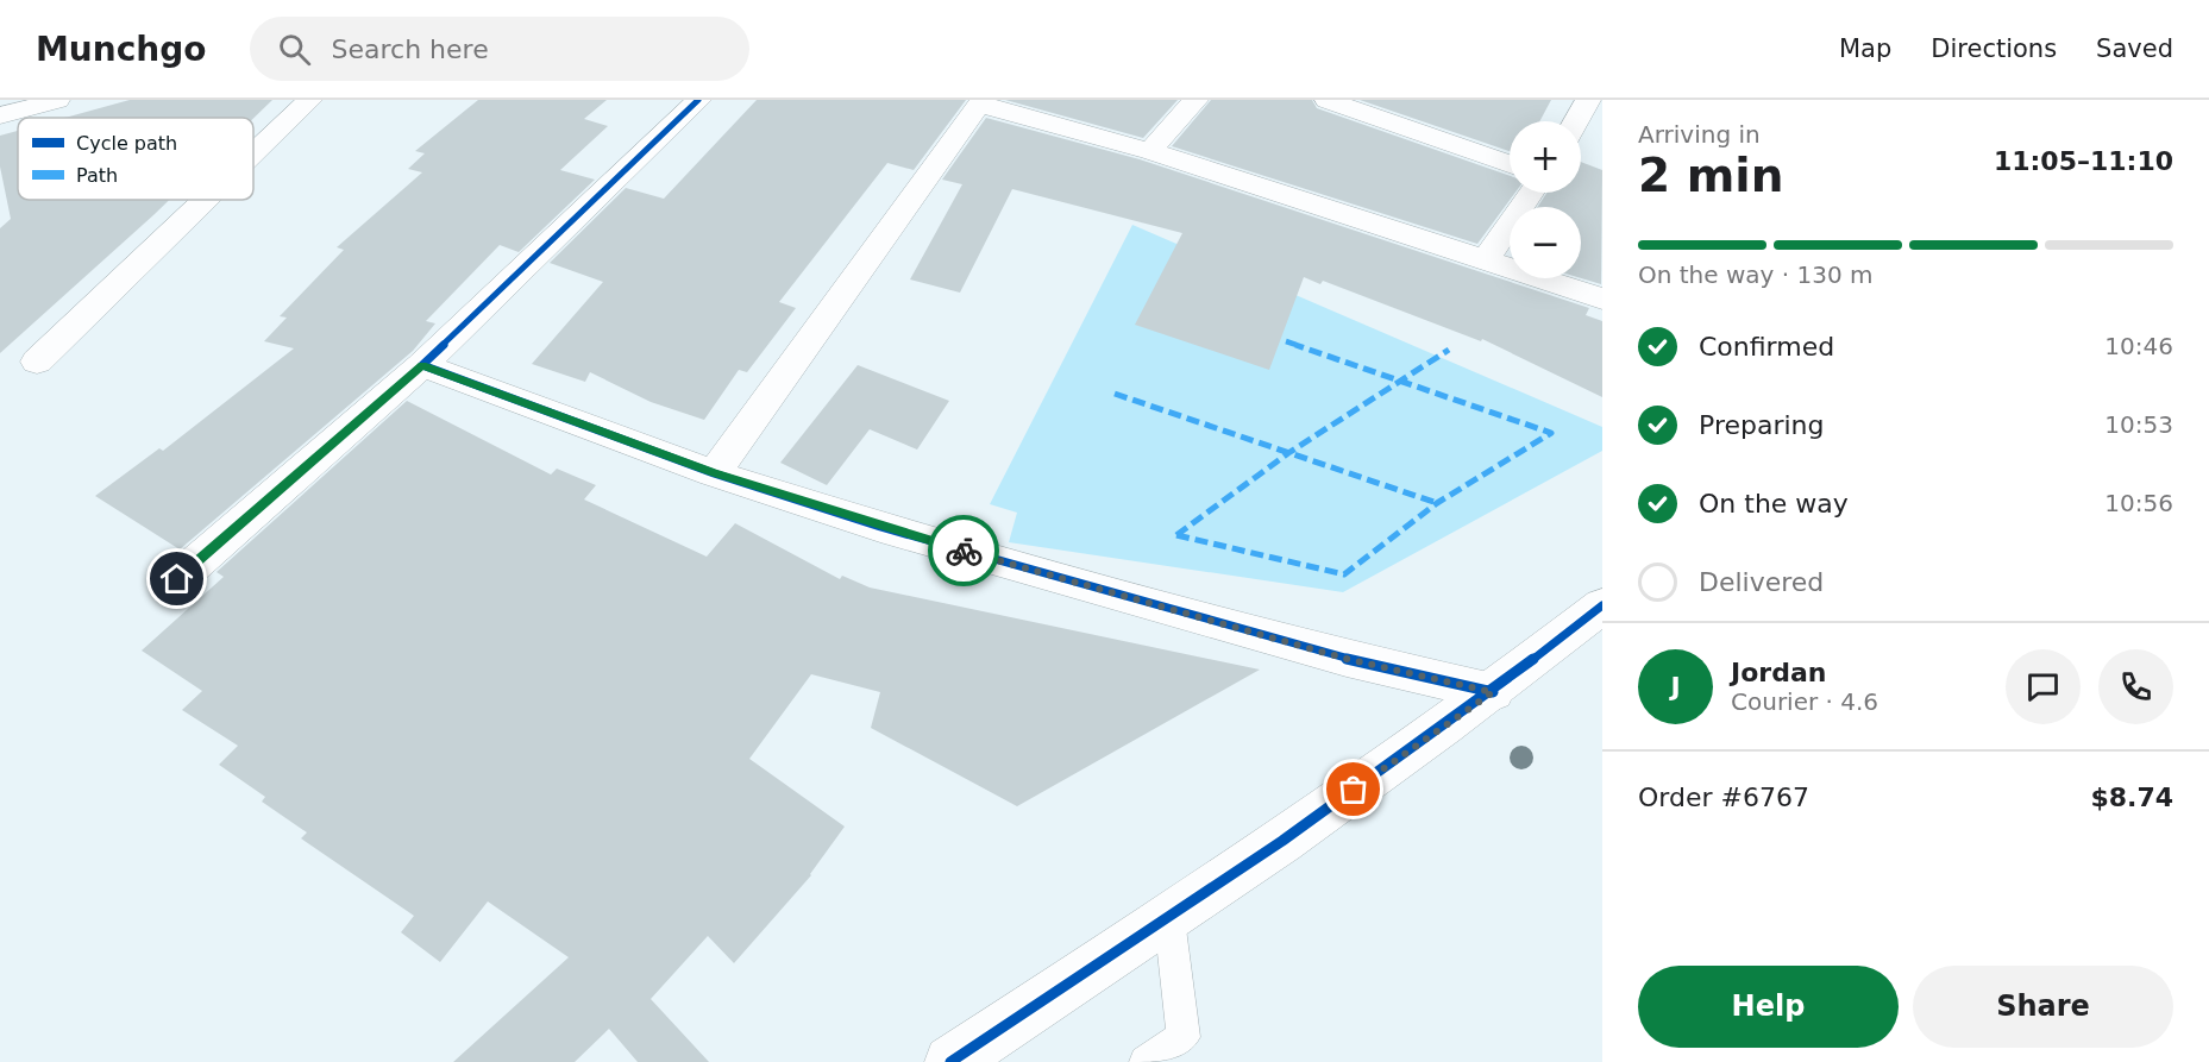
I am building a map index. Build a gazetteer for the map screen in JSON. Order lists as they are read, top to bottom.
{
  "legend": ["Cycle path", "Path"],
  "page": {
    "header": "Munchgo",
    "search": "Search here",
    "nav": ["Map", "Directions", "Saved"],
    "heading": ["2 min", "Arriving in", "11:05–11:10"],
    "panel": [
      "Jordan",
      "Courier · 4.6",
      "Order #6767",
      "$8.74"
    ],
    "map_buttons": ["+", "−"],
    "bar": "On the way · 130 m",
    "list": [
      ["Confirmed", "10:46"],
      ["Preparing", "10:53"],
      ["On the way", "10:56"],
      "Delivered"
    ],
    "round": "J",
    "buttons": ["Help", "Share"]
  }
}
